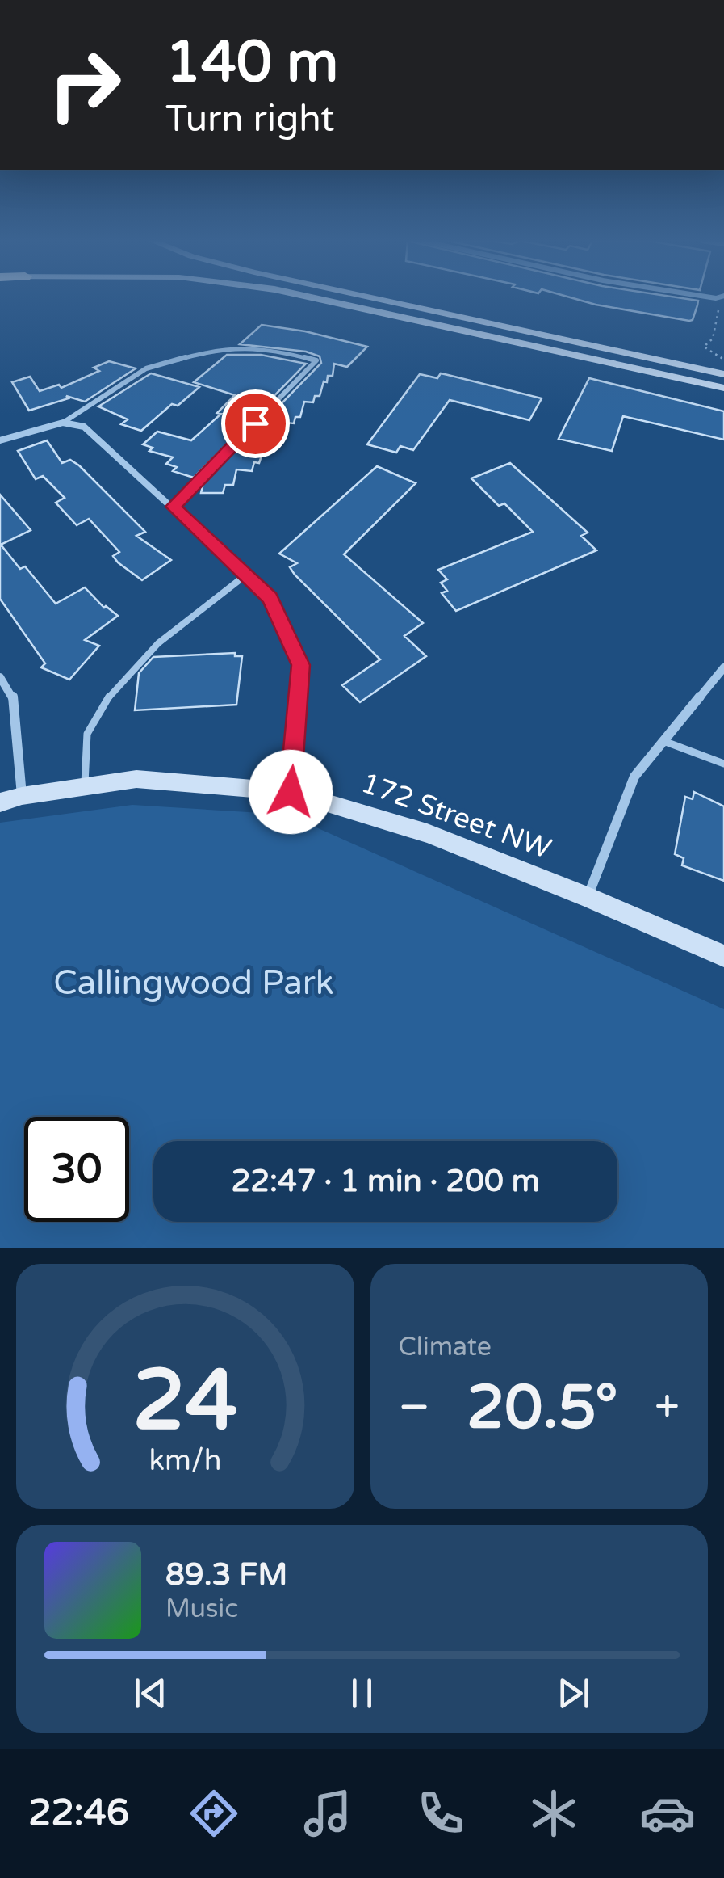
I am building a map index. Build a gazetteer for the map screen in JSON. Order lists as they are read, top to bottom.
{
  "streets": {
    "main road": ["172 Street NW"]
  },
  "parks": ["Callingwood Park"],
  "page": {
    "turn": ["140 m", "Turn right"],
    "limit": "30",
    "trip": "22:47 · 1 min · 200 m",
    "tile": "Climate",
    "heat": ["−", "20.5°", "+"],
    "song": ["89.3 FM", "Music"],
    "tabs": "22:46",
    "gauge": ["24", "km/h"]
  }
}
